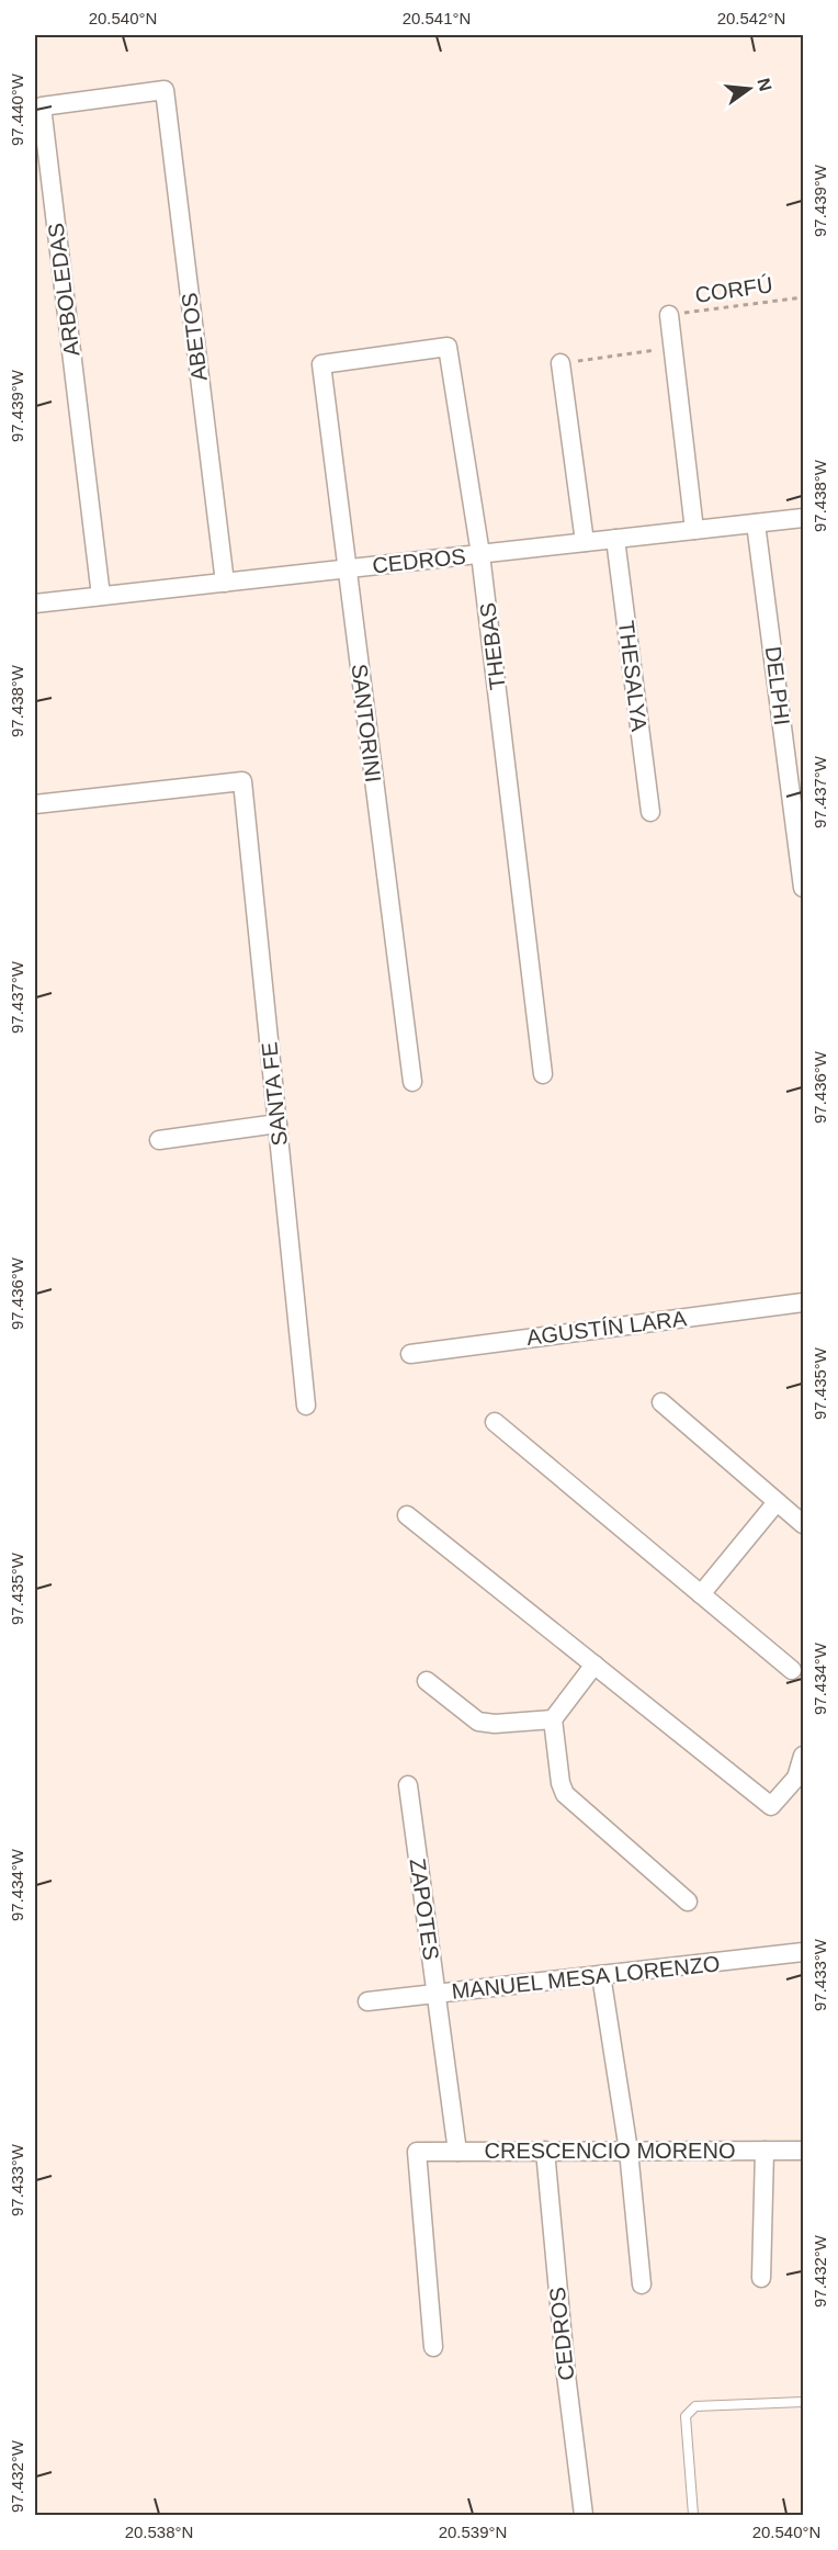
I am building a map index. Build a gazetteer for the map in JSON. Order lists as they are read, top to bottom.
{
  "streets": {
    "street": [
      "ARBOLEDAS",
      "ABETOS",
      "CEDROS",
      "THEBAS",
      "THESALYA",
      "DELPHI",
      "SANTORINI",
      "SANTA FE",
      "AGUSTÍN LARA",
      "ZAPOTES",
      "MANUEL MESA LORENZO",
      "CRESCENCIO MORENO"
    ],
    "path": ["CORFÚ"]
  },
  "crossings": [
    ["ARBOLEDAS", "ABETOS"],
    ["ARBOLEDAS", "CEDROS"],
    ["ABETOS", "CEDROS"],
    ["CEDROS", "THEBAS"],
    ["CEDROS", "THESALYA"],
    ["CEDROS", "DELPHI"],
    ["CEDROS", "SANTORINI"],
    ["CEDROS", "CRESCENCIO MORENO"],
    ["THEBAS", "SANTORINI"],
    ["ZAPOTES", "MANUEL MESA LORENZO"],
    ["ZAPOTES", "CRESCENCIO MORENO"]
  ],
  "north": "right",
  "coordinates": [
    "20.540°N",
    "20.541°N",
    "20.542°N",
    "97.440°W",
    "97.439°W",
    "97.438°W",
    "97.437°W",
    "97.436°W",
    "97.435°W",
    "97.434°W",
    "97.433°W",
    "97.432°W",
    "20.538°N",
    "20.539°N"
  ]
}
